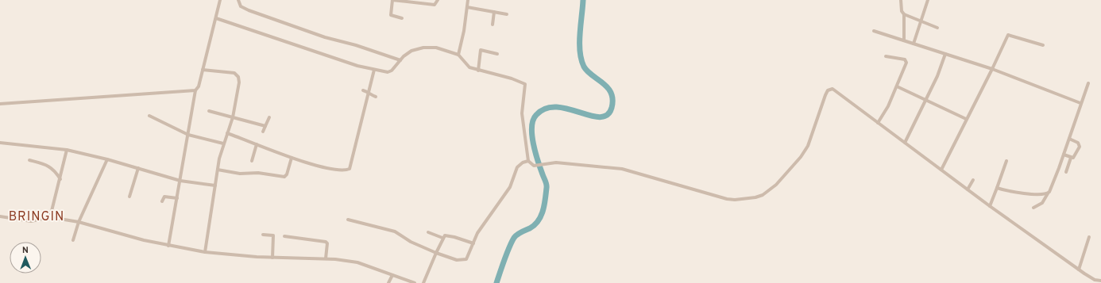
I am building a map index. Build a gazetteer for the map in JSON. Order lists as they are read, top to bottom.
{
  "districts": ["BRINGIN"],
  "north": "top"
}
